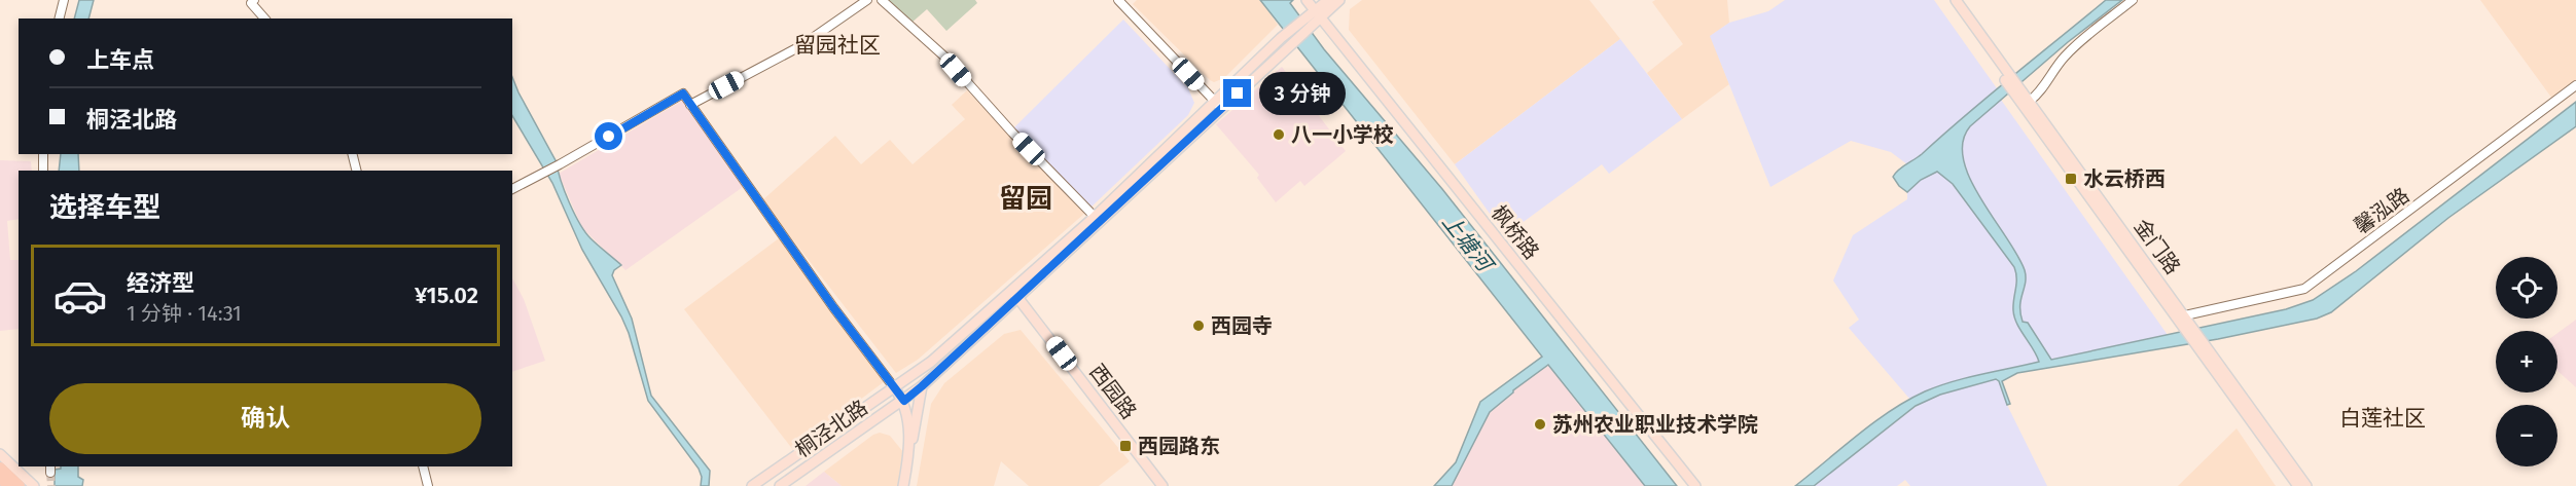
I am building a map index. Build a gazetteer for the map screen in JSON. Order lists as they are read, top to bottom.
{
  "streets": {
    "main road": [
      "枫桥路",
      "金门路",
      "西园路",
      "桐泾北路"
    ],
    "street": ["馨泓路"]
  },
  "crossings": [
    ["馨泓路", "金门路"],
    ["枫桥路", "桐泾北路"],
    ["西园路", "桐泾北路"]
  ],
  "districts": ["留园社区", "留园", "白莲社区"],
  "water": ["上塘河"],
  "places": {
    "other": ["八一小学校", "西园寺", "苏州农业职业技术学院"],
    "transit": ["水云桥西", "西园路东"]
  },
  "page": {
    "banner": ["上车点", "桐泾北路"],
    "bubble": "3 分钟",
    "heading": "选择车型",
    "list": [
      {
        "name": "经济型",
        "note": "1 分钟 · 14:31",
        "value": "¥15.02"
      }
    ],
    "map_buttons": ["+", "−"],
    "buttons": "确认"
  }
}
